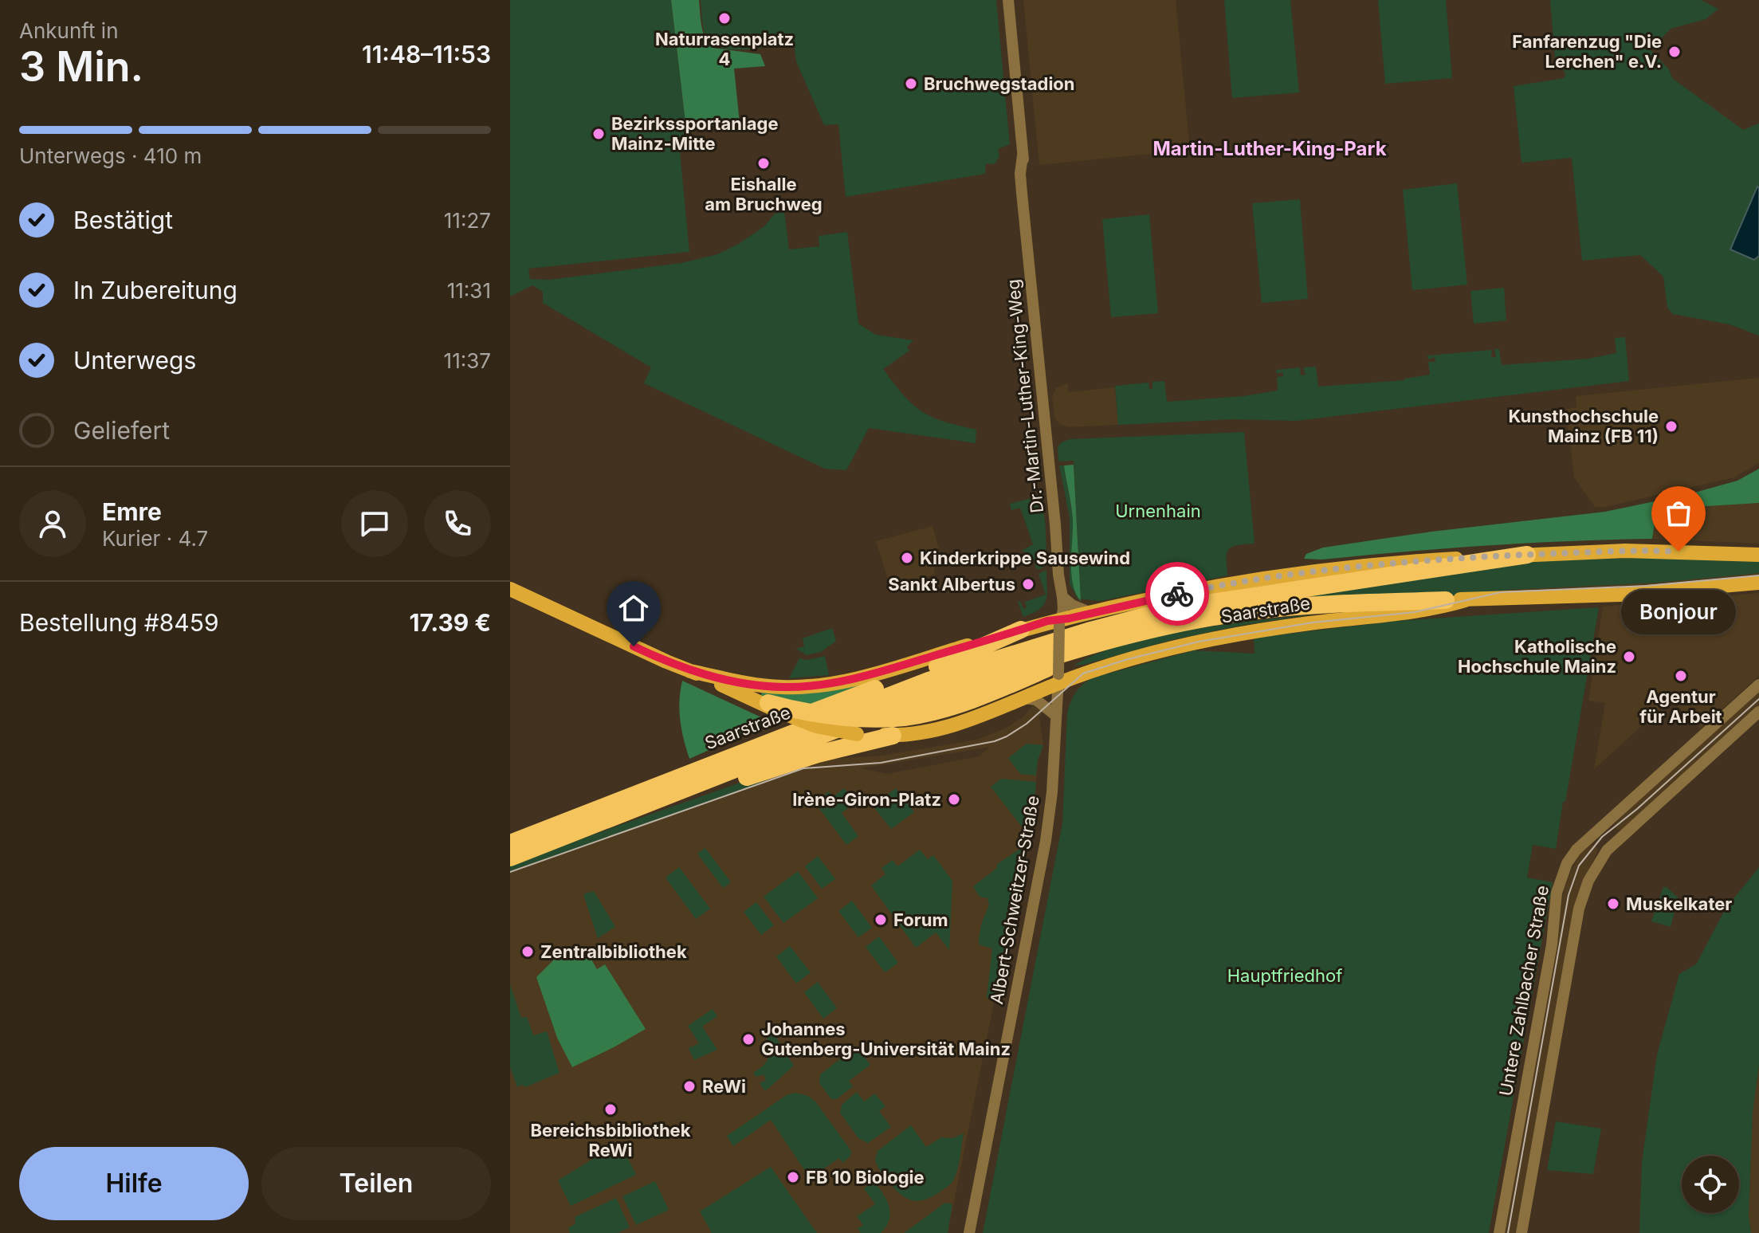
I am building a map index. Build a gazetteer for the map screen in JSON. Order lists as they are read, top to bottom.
{
  "streets": {
    "highway": ["Saarstraße"],
    "street": ["Dr.-Martin-Luther-King-Weg", "Albert-Schweitzer-Straße", "Untere Zahlbacher Straße"]
  },
  "crossings": [
    ["Dr.-Martin-Luther-King-Weg", "Saarstraße"],
    ["Dr.-Martin-Luther-King-Weg", "Albert-Schweitzer-Straße"],
    ["Saarstraße", "Albert-Schweitzer-Straße"]
  ],
  "districts": ["Martin-Luther-King-Park"],
  "parks": ["Urnenhain", "Hauptfriedhof"],
  "places": [
    "Naturrasenplatz 4",
    "Fanfarenzug \"Die Lerchen\" e.V.",
    "Bruchwegstadion",
    "Bezirkssportanlage Mainz-Mitte",
    "Eishalle am Bruchweg",
    "Kunsthochschule Mainz (FB 11)",
    "Bonjour",
    "Kinderkrippe Sausewind",
    "Sankt Albertus",
    "Katholische Hochschule Mainz",
    "Agentur für Arbeit",
    "Irène-Giron-Platz",
    "Muskelkater",
    "Forum",
    "Zentralbibliothek",
    "Johannes Gutenberg-Universität Mainz",
    "ReWi",
    "Bereichsbibliothek ReWi",
    "FB 10 Biologie"
  ],
  "page": {
    "heading": ["3 Min.", "Ankunft in", "11:48–11:53"],
    "panel": [
      "Emre",
      "Kurier · 4.7",
      "Bestellung #8459",
      "17.39 €"
    ],
    "bar": "Unterwegs · 410 m",
    "list": [
      ["Bestätigt", "11:27"],
      ["In Zubereitung", "11:31"],
      ["Unterwegs", "11:37"],
      "Geliefert"
    ],
    "bubble": "Bonjour",
    "buttons": ["Hilfe", "Teilen"]
  }
}
